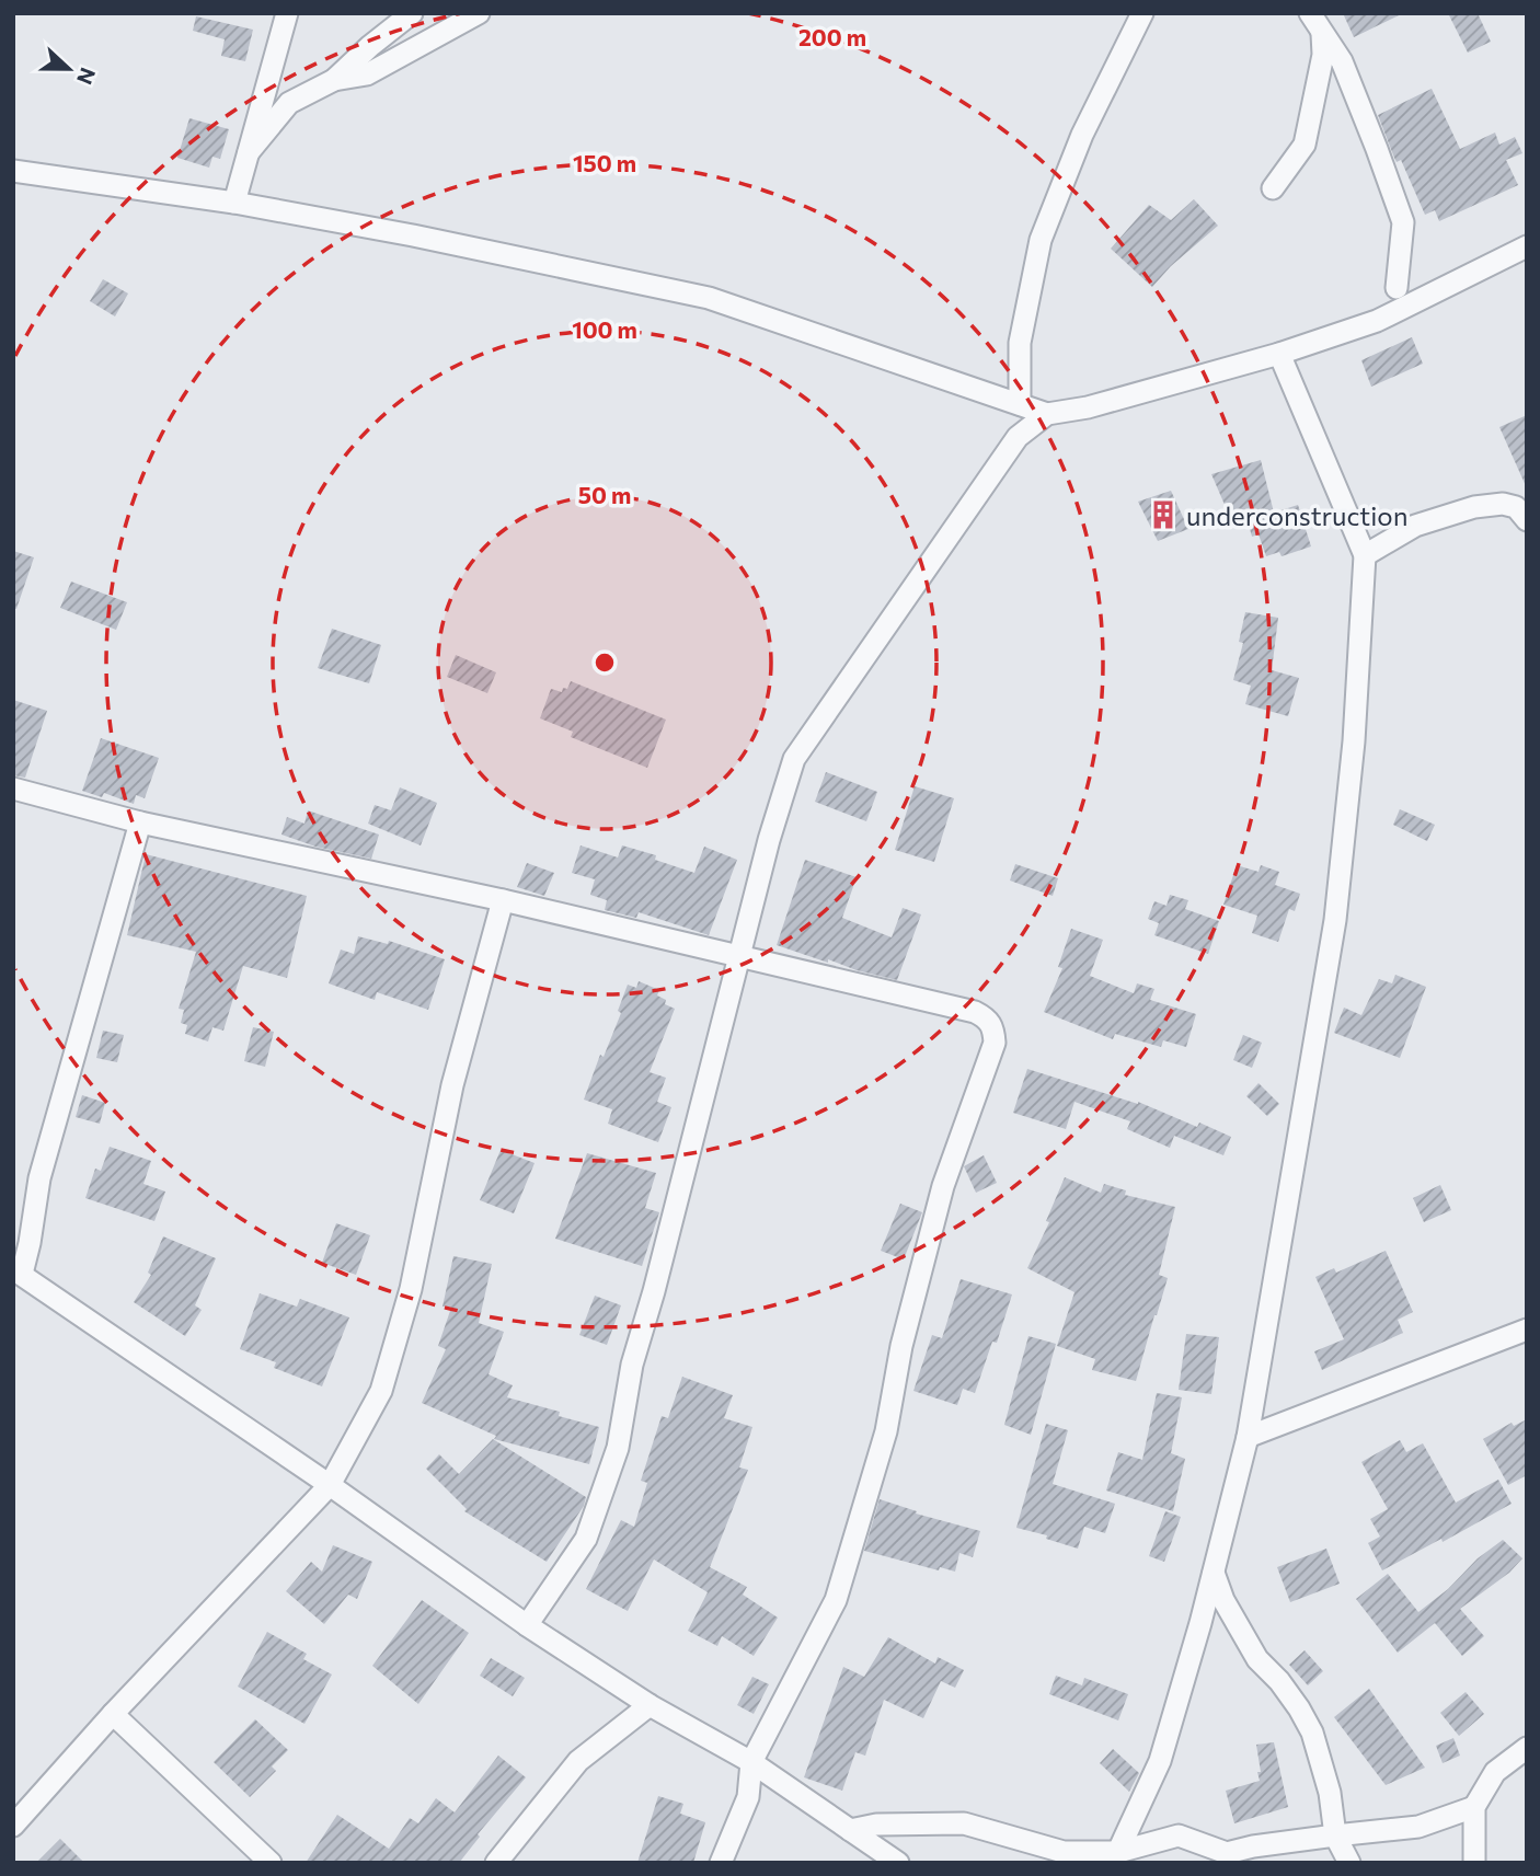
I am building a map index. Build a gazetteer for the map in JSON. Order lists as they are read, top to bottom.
{
  "places": {
    "building": ["underconstruction"]
  },
  "north": "right",
  "rings": [
    "200 m",
    "150 m",
    "100 m",
    "50 m"
  ]
}
